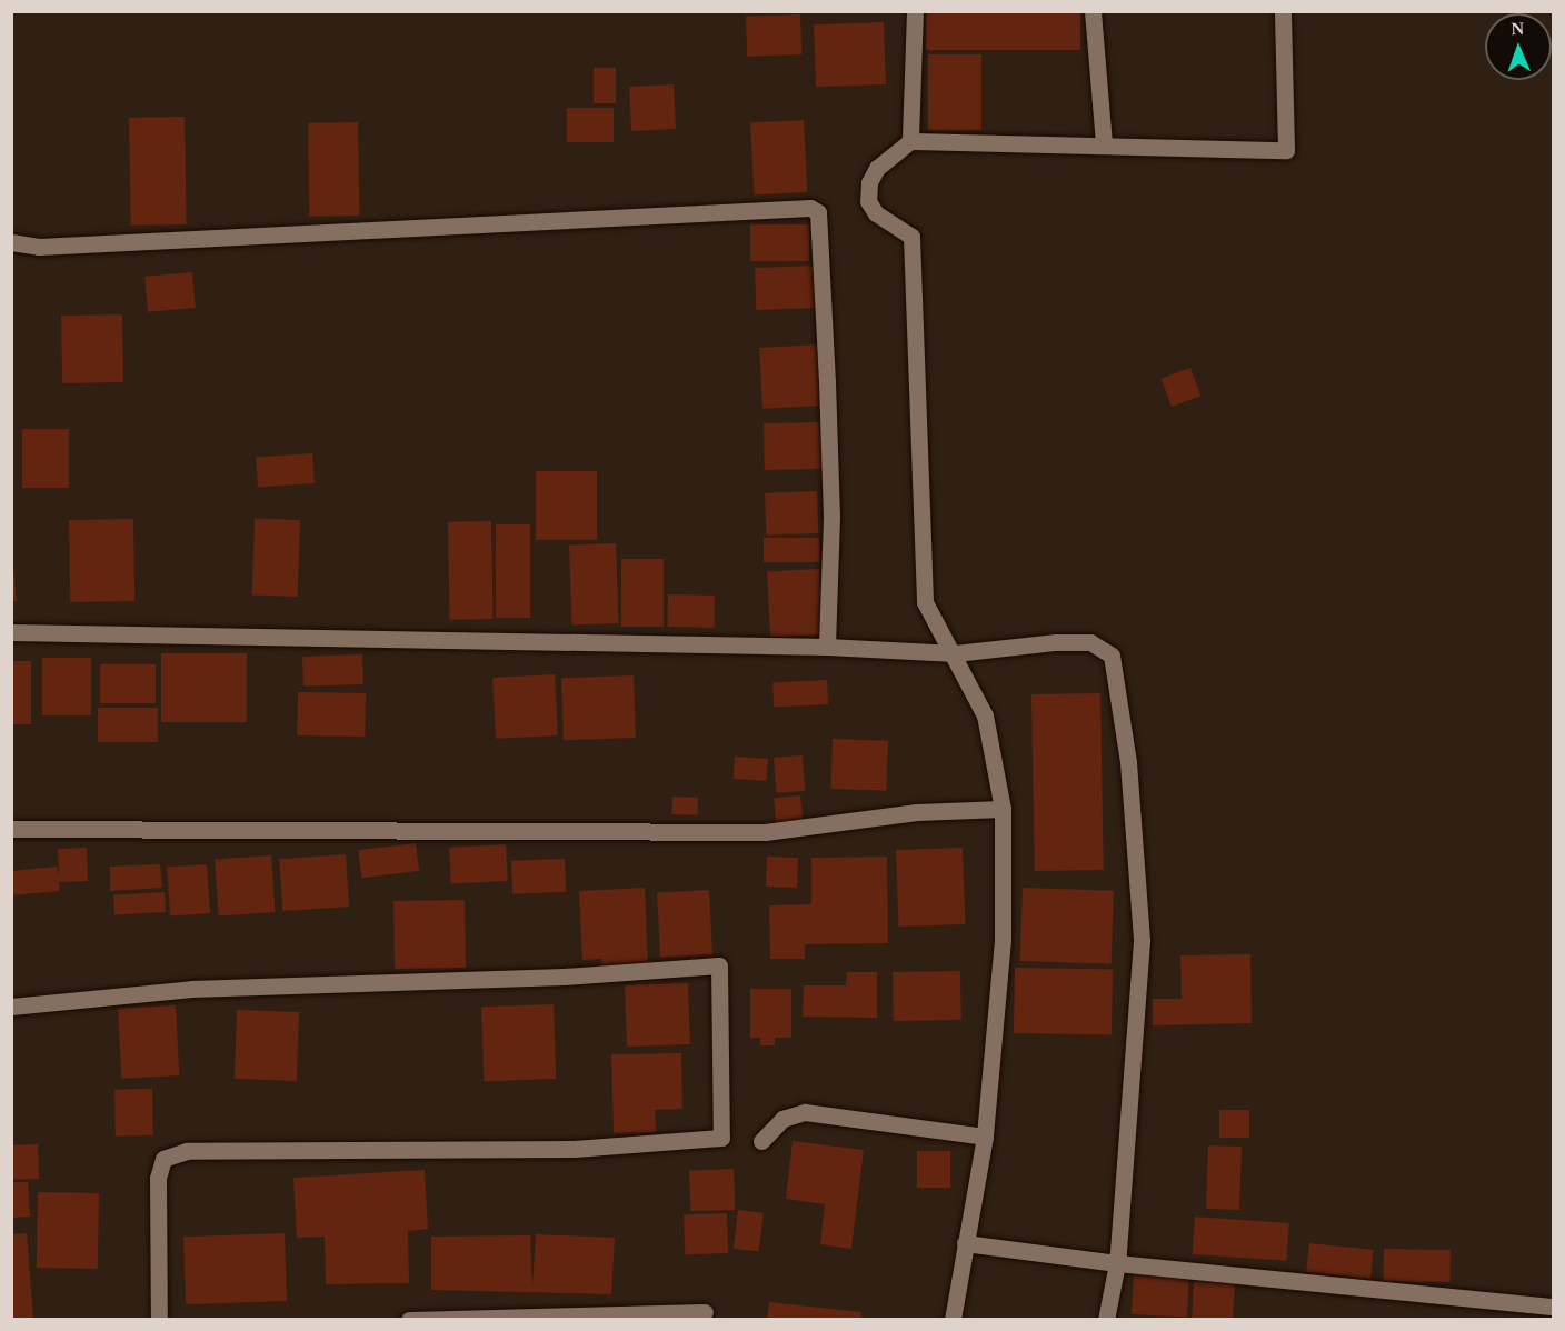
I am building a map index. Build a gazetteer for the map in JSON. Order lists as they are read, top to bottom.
{
  "north": "top"
}
